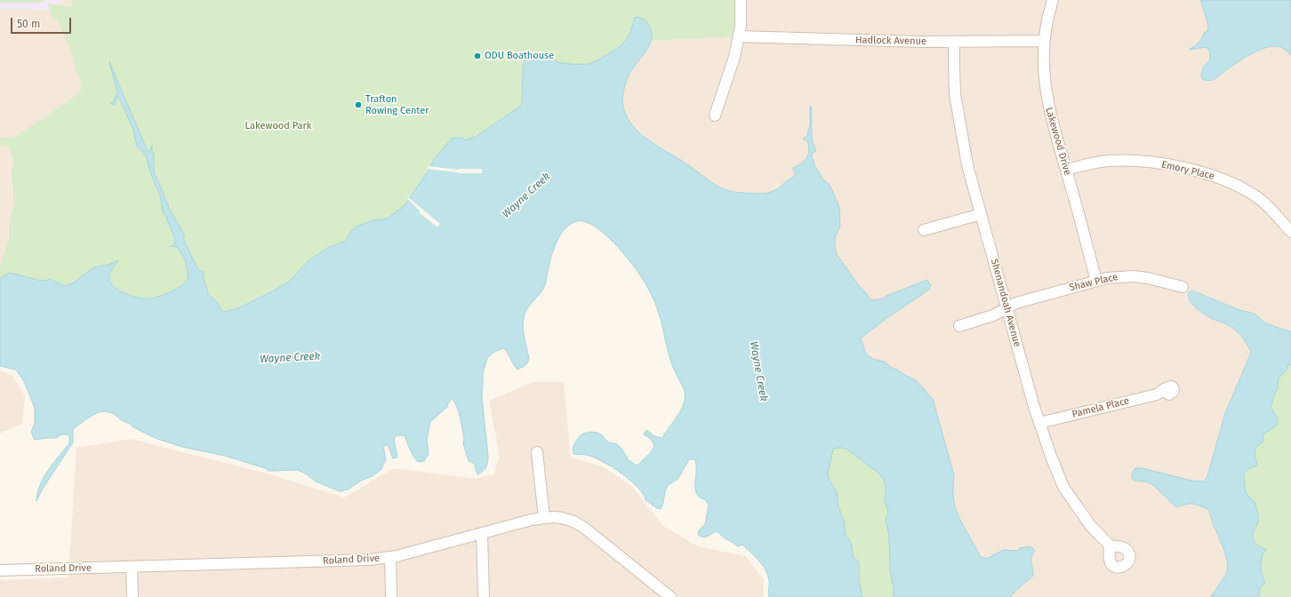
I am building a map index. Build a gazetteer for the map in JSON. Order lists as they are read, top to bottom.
{
  "streets": {
    "street": [
      "Hadlock Avenue",
      "Lakewood Drive",
      "Emory Place",
      "Shaw Place",
      "Shenandoah Avenue",
      "Pamela Place",
      "Roland Drive"
    ]
  },
  "crossings": [
    ["Hadlock Avenue", "Lakewood Drive"],
    ["Hadlock Avenue", "Shenandoah Avenue"],
    ["Lakewood Drive", "Emory Place"],
    ["Lakewood Drive", "Shaw Place"],
    ["Shaw Place", "Shenandoah Avenue"],
    ["Shenandoah Avenue", "Pamela Place"]
  ],
  "water": ["Wayne Creek"],
  "parks": ["Lakewood Park"],
  "places": ["ODU Boathouse", "Trafton Rowing Center"],
  "scale_bar": "50 m"
}
